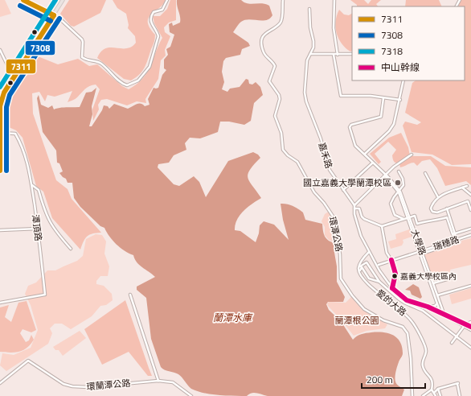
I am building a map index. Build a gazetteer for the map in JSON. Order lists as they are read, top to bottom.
{
  "streets": {
    "street": [
      "嘉禾路",
      "潭頂路",
      "環潭公路",
      "大學路",
      "瑞穗路",
      "愛的大路",
      "環蘭潭公路"
    ]
  },
  "crossings": [
    ["嘉禾路", "大學路"],
    ["大學路", "瑞穗路"]
  ],
  "water": ["蘭潭水庫"],
  "parks": ["蘭潭根公園"],
  "places": ["國立嘉義大學蘭潭校區", "嘉義大學校區內"],
  "lines": [
    "transit line 7311",
    "transit line 7318",
    "transit line 7308",
    "transit line 中山幹線"
  ],
  "legend": [
    "7311",
    "7308",
    "7318",
    "中山幹線"
  ],
  "scale_bar": "200 m"
}
